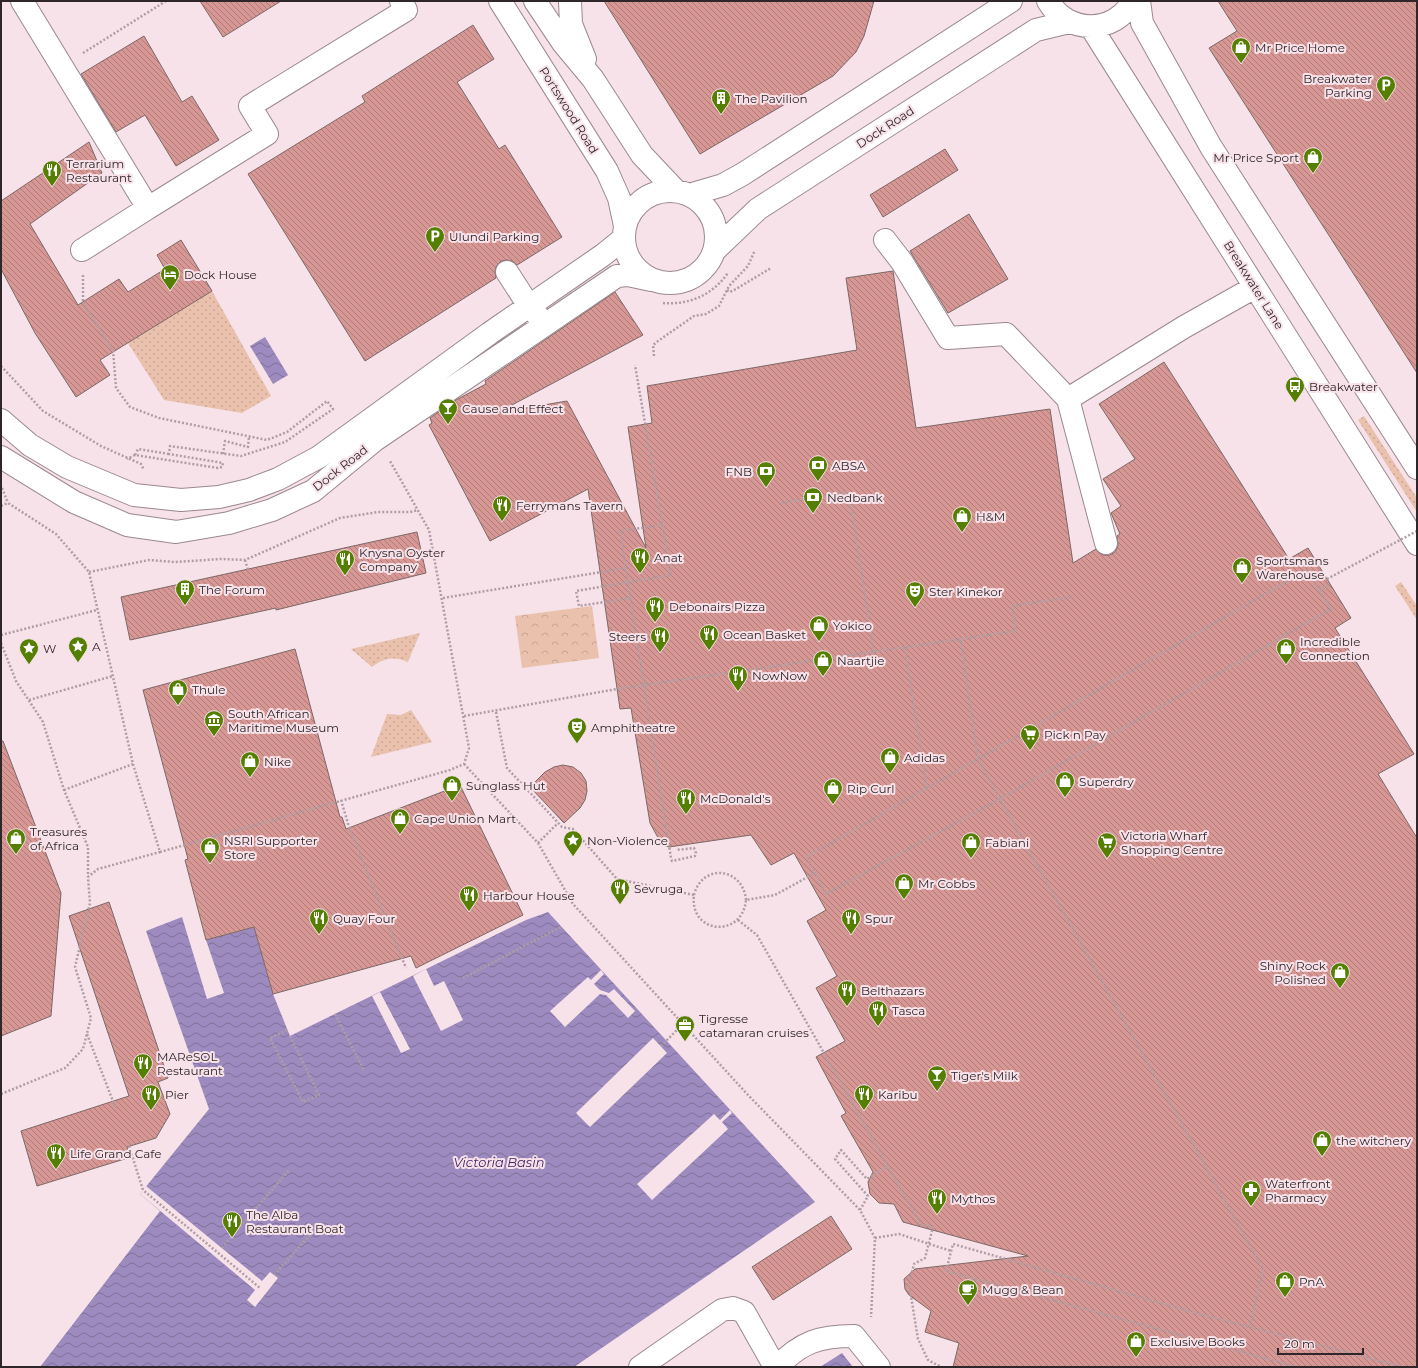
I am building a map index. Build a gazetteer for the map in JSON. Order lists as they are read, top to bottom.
{
  "streets": {
    "street": ["Portswood Road", "Dock Road", "Breakwater Lane"]
  },
  "crossings": [
    ["Portswood Road", "Dock Road"]
  ],
  "water": ["Victoria Basin"],
  "places": {
    "shop": [
      "Mr Price Home",
      "Mr Price Sport",
      "H&M",
      "Sportsmans Warehouse",
      "Yokico",
      "Incredible Connection",
      "Naartjie",
      "Thule",
      "Adidas",
      "Nike",
      "Superdry",
      "Sunglass Hut",
      "Rip Curl",
      "Cape Union Mart",
      "Treasures of Africa",
      "Fabiani",
      "NSRI Supporter Store",
      "Mr Cobbs",
      "Shiny Rock Polished",
      "the witchery",
      "PnA",
      "Exclusive Books"
    ],
    "parking": ["Breakwater Parking", "Ulundi Parking"],
    "building": ["The Pavilion", "The Forum"],
    "restaurant": [
      "Terrarium Restaurant",
      "Ferrymans Tavern",
      "Anat",
      "Knysna Oyster Company",
      "Debonairs Pizza",
      "Ocean Basket",
      "Steers",
      "NowNow",
      "McDonald's",
      "Sevruga",
      "Harbour House",
      "Quay Four",
      "Spur",
      "Belthazars",
      "Tasca",
      "MAReSOL Restaurant",
      "Pier",
      "Karibu",
      "Life Grand Cafe",
      "Mythos",
      "The Alba Restaurant Boat"
    ],
    "hotel": ["Dock House"],
    "bus stop": ["Breakwater"],
    "bar": ["Cause and Effect", "Tiger's Milk"],
    "bank": ["ABSA", "FNB", "Nedbank"],
    "theatre": ["Ster Kinekor", "Amphitheatre"],
    "place": ["A", "W", "Non-Violence"],
    "museum": ["South African Maritime Museum"],
    "supermarket": ["Pick n Pay", "Victoria Wharf Shopping Centre"],
    "office": ["Tigresse catamaran cruises"],
    "pharmacy": ["Waterfront Pharmacy"],
    "cafe": ["Mugg & Bean"]
  },
  "scale_bar": "20 m"
}
